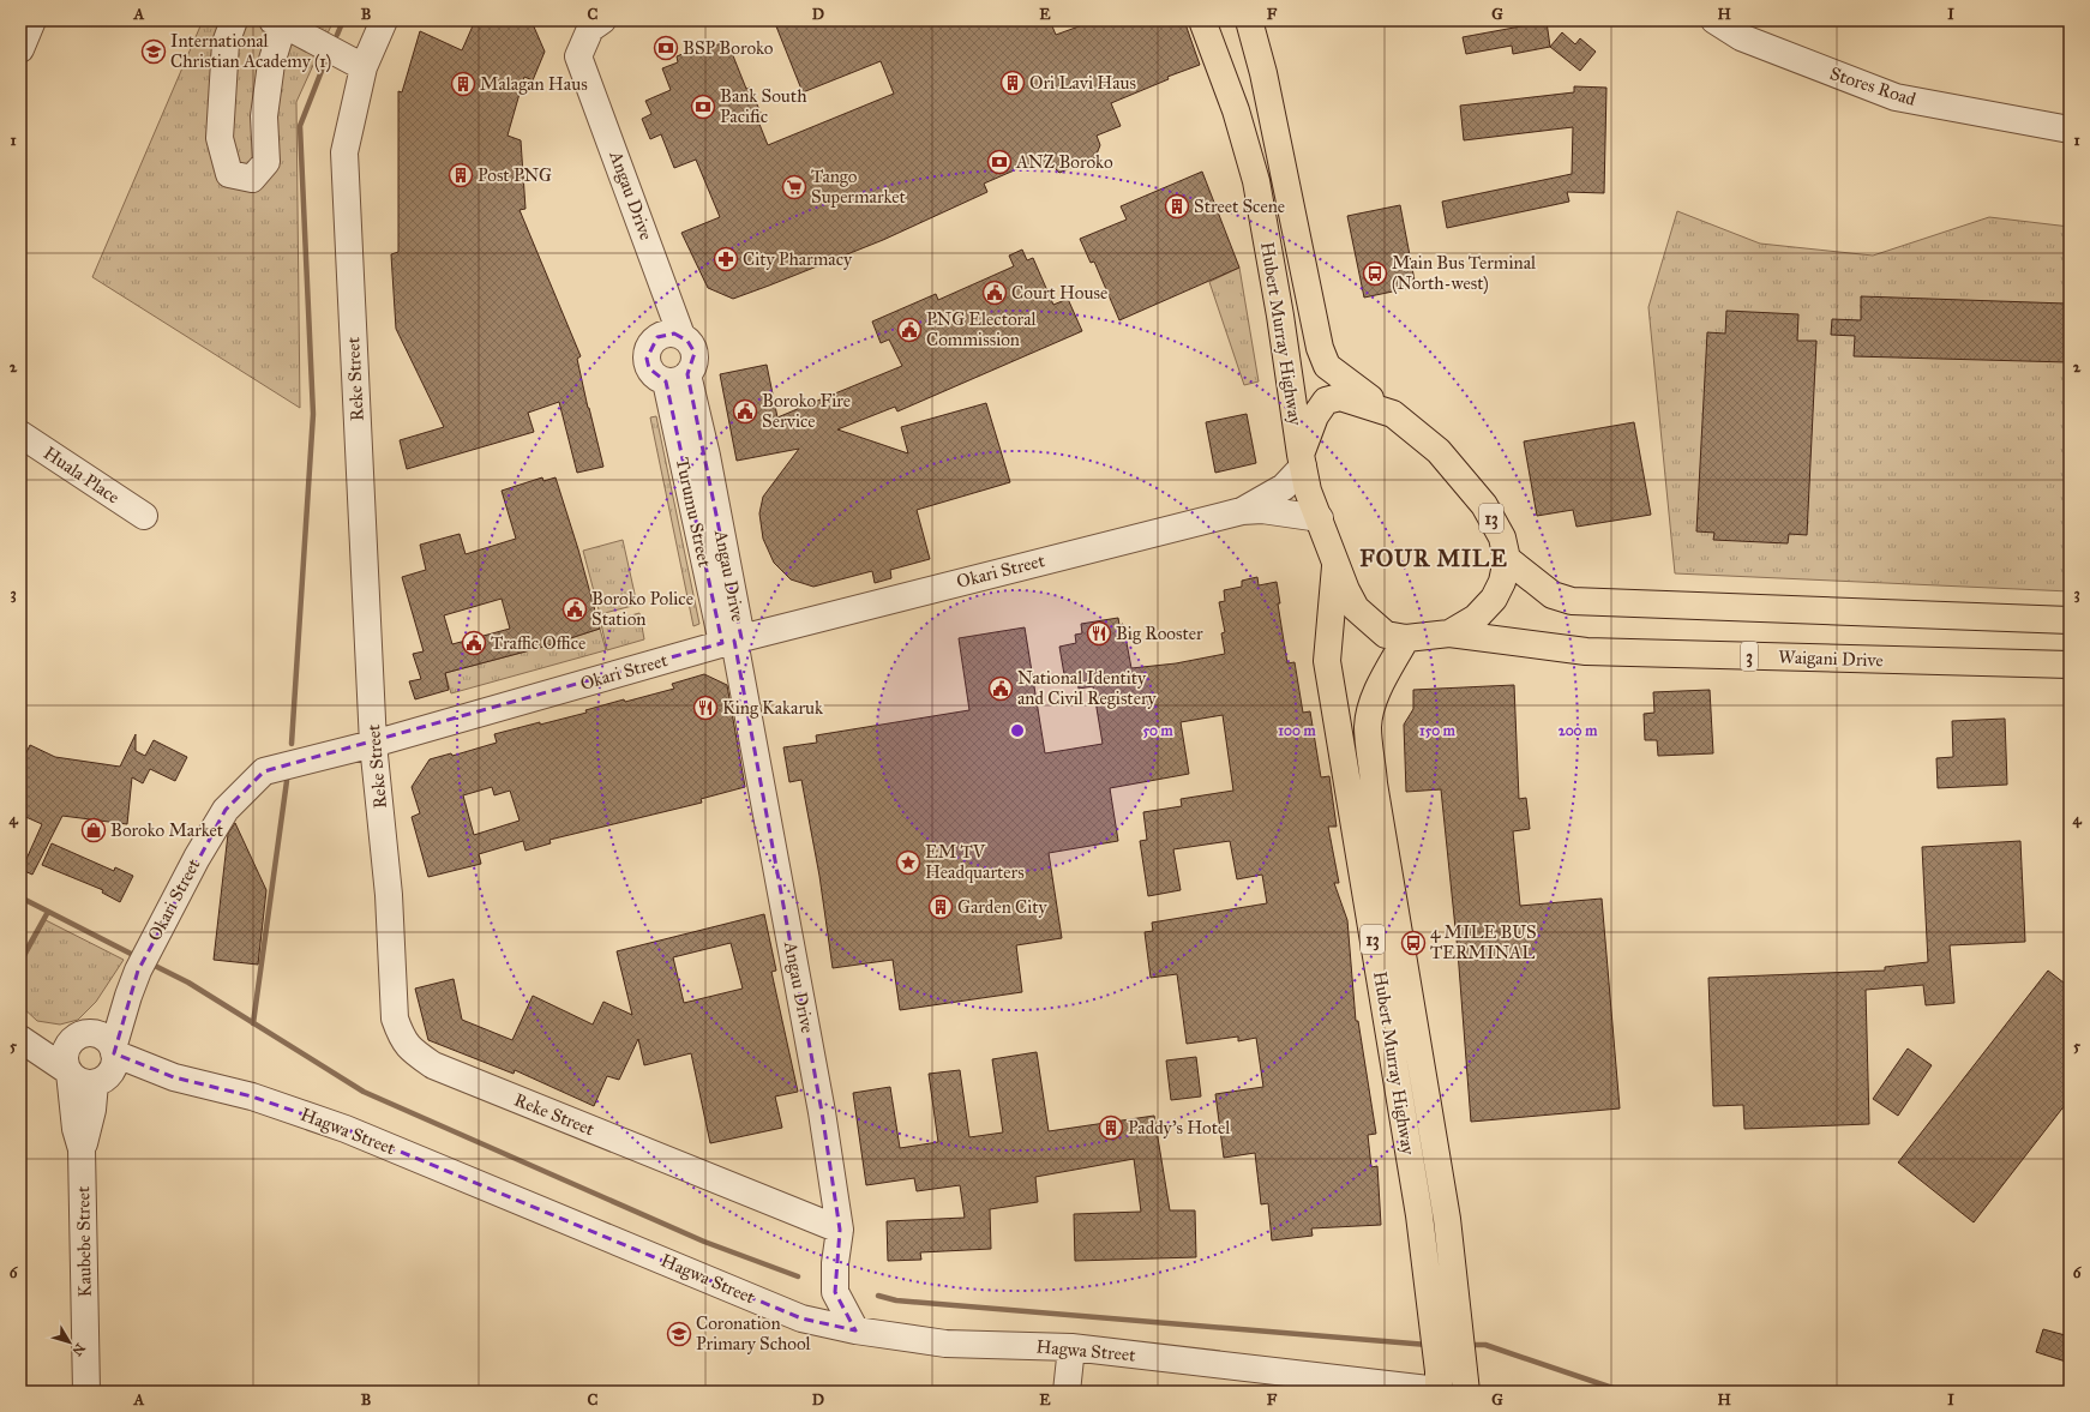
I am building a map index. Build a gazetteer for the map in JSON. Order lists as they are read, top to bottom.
{
  "streets": {
    "highway": [
      "Hubert Murray Highway",
      "13",
      "3",
      "Waigani Drive"
    ],
    "street": [
      "Stores Road",
      "Angau Drive",
      "Reke Street",
      "Huala Place",
      "Okari Street",
      "Hagwa Street",
      "Kaubebe Street"
    ]
  },
  "crossings": [
    ["Angau Drive", "Reke Street"],
    ["Angau Drive", "Okari Street"],
    ["Angau Drive", "Hagwa Street"],
    ["Hubert Murray Highway", "13"],
    ["Hubert Murray Highway", "Okari Street"],
    ["Hubert Murray Highway", "Hagwa Street"],
    ["Reke Street", "Okari Street"],
    ["13", "Okari Street"],
    ["13", "Waigani Drive"],
    ["Okari Street", "Hagwa Street"],
    ["Okari Street", "Kaubebe Street"],
    ["Hagwa Street", "Kaubebe Street"]
  ],
  "districts": ["FOUR MILE"],
  "places": {
    "bank": ["BSP Boroko", "Bank South Pacific", "ANZ Boroko"],
    "school or university": ["International Christian Academy (1)", "Coronation Primary School"],
    "building": [
      "Ori Lavi Haus",
      "Malagan Haus",
      "Post PNG",
      "Street Scene",
      "Garden City",
      "Paddy's Hotel"
    ],
    "supermarket": ["Tango Supermarket"],
    "pharmacy": ["City Pharmacy"],
    "bus stop": ["Main Bus Terminal (North-west)", "4 MILE BUS TERMINAL"],
    "public building": [
      "Court House",
      "PNG Electoral Commission",
      "Boroko Fire Service",
      "Boroko Police Station",
      "Traffic Office",
      "National Identity and Civil Registery"
    ],
    "restaurant": ["Big Rooster", "King Kakaruk"],
    "shop": ["Boroko Market"],
    "place": ["EM TV Headquarters"]
  },
  "north": "bottom right",
  "grid": {
    "columns": [
      "A",
      "B",
      "C",
      "D",
      "E",
      "F",
      "G",
      "H",
      "I"
    ],
    "rows": [
      "1",
      "2",
      "3",
      "4",
      "5",
      "6"
    ]
  },
  "rings": [
    "50 m",
    "100 m",
    "150 m",
    "200 m"
  ]
}
